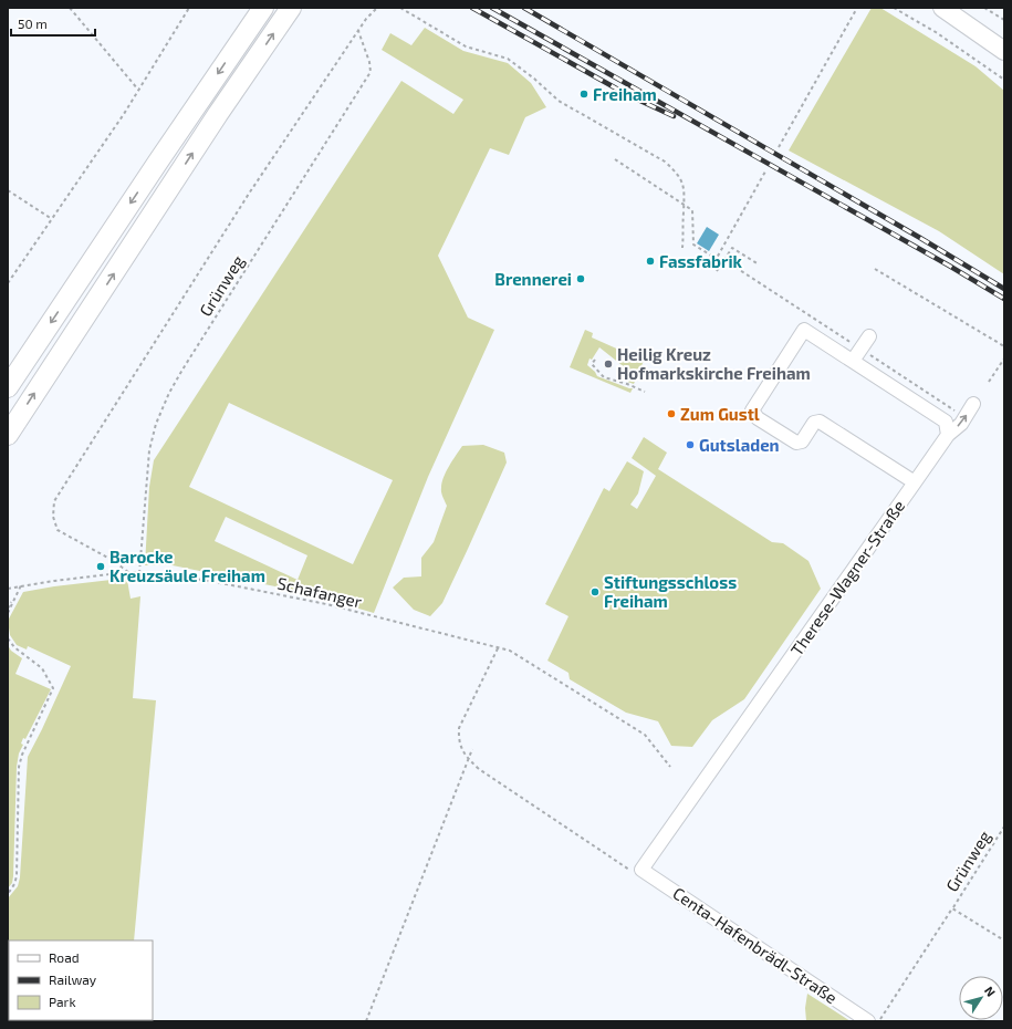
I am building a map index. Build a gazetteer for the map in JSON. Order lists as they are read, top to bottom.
{
  "streets": {
    "street": ["Therese-Wagner-Straße", "Centa-Hafenbrädl-Straße"],
    "path": ["Grünweg", "Schafanger"]
  },
  "crossings": [
    ["Grünweg", "Schafanger"],
    ["Therese-Wagner-Straße", "Centa-Hafenbrädl-Straße"]
  ],
  "places": [
    "Freiham",
    "Fassfabrik",
    "Brennerei",
    "Heilig Kreuz Hofmarkskirche Freiham",
    "Zum Gustl",
    "Gutsladen",
    "Barocke Kreuzsäule Freiham",
    "Stiftungsschloss Freiham"
  ],
  "legend": ["Road", "Railway", "Park"],
  "scale_bar": "50 m",
  "north": "top right"
}
